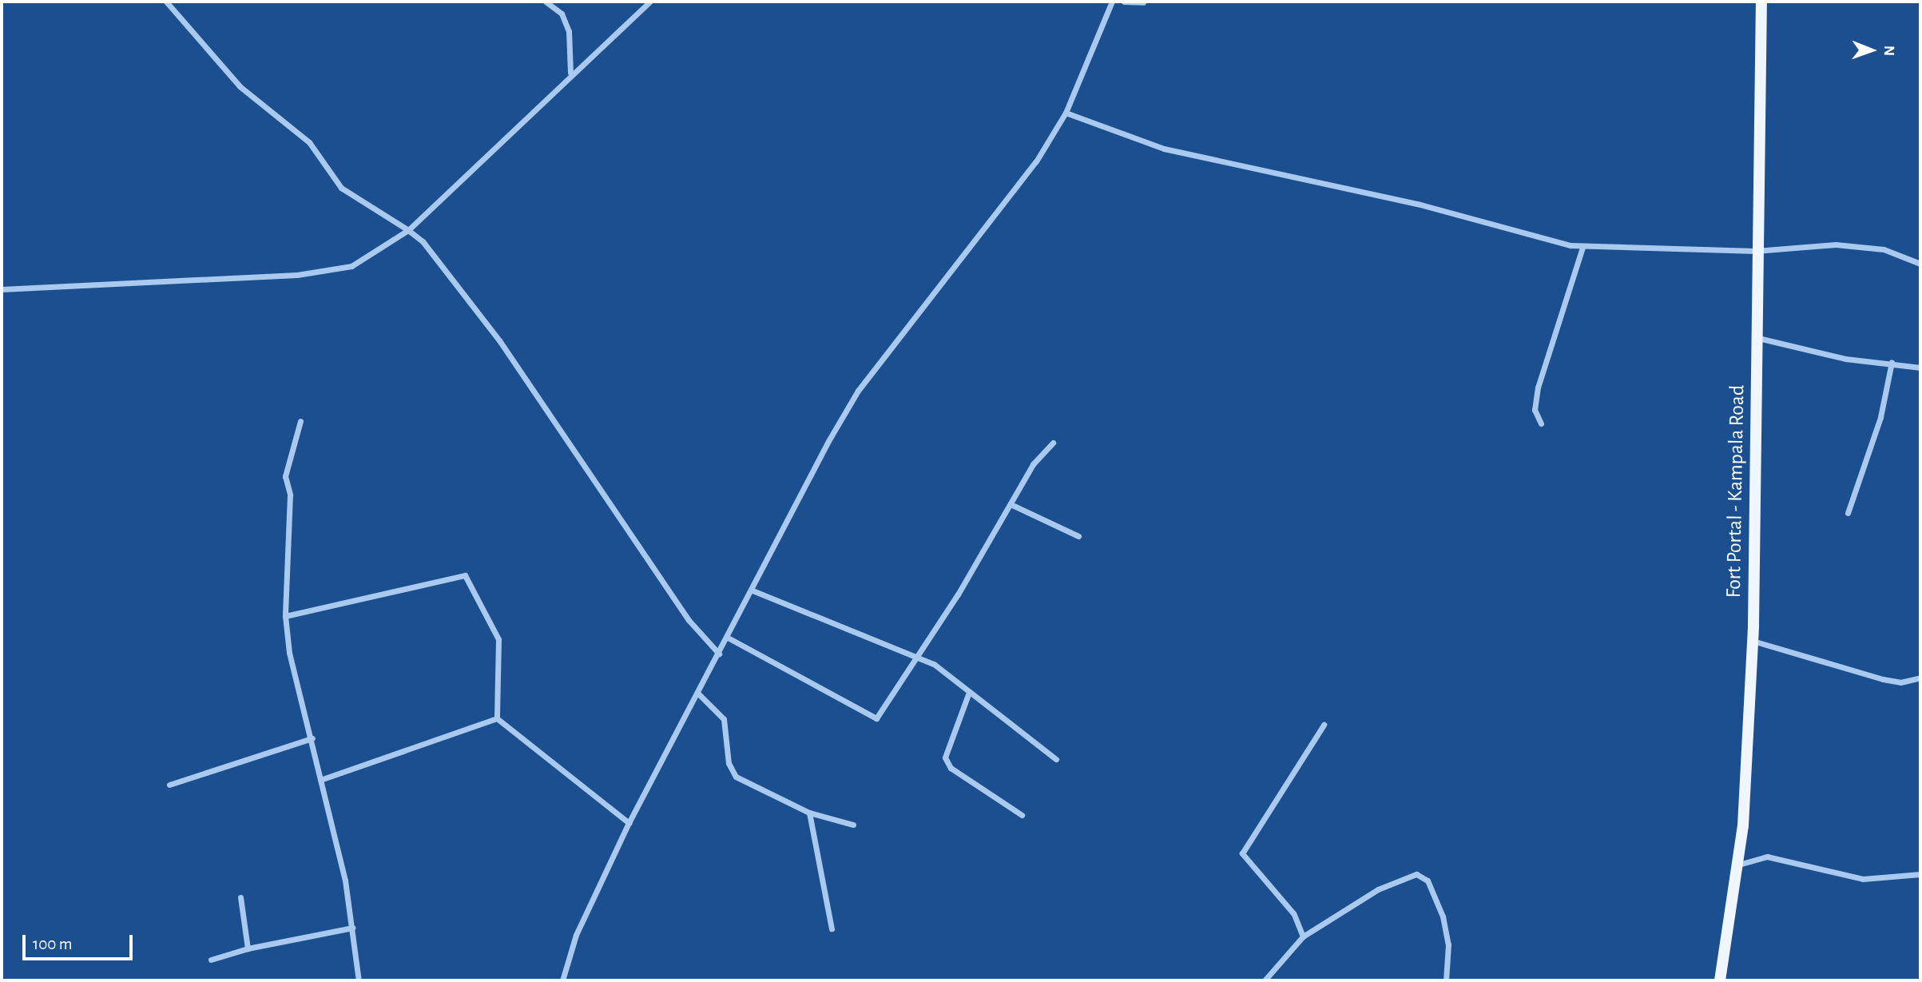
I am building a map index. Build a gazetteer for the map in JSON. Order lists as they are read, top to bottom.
{
  "streets": {
    "main road": ["Fort Portal - Kampala Road"]
  },
  "scale_bar": "100 m",
  "north": "right"
}
